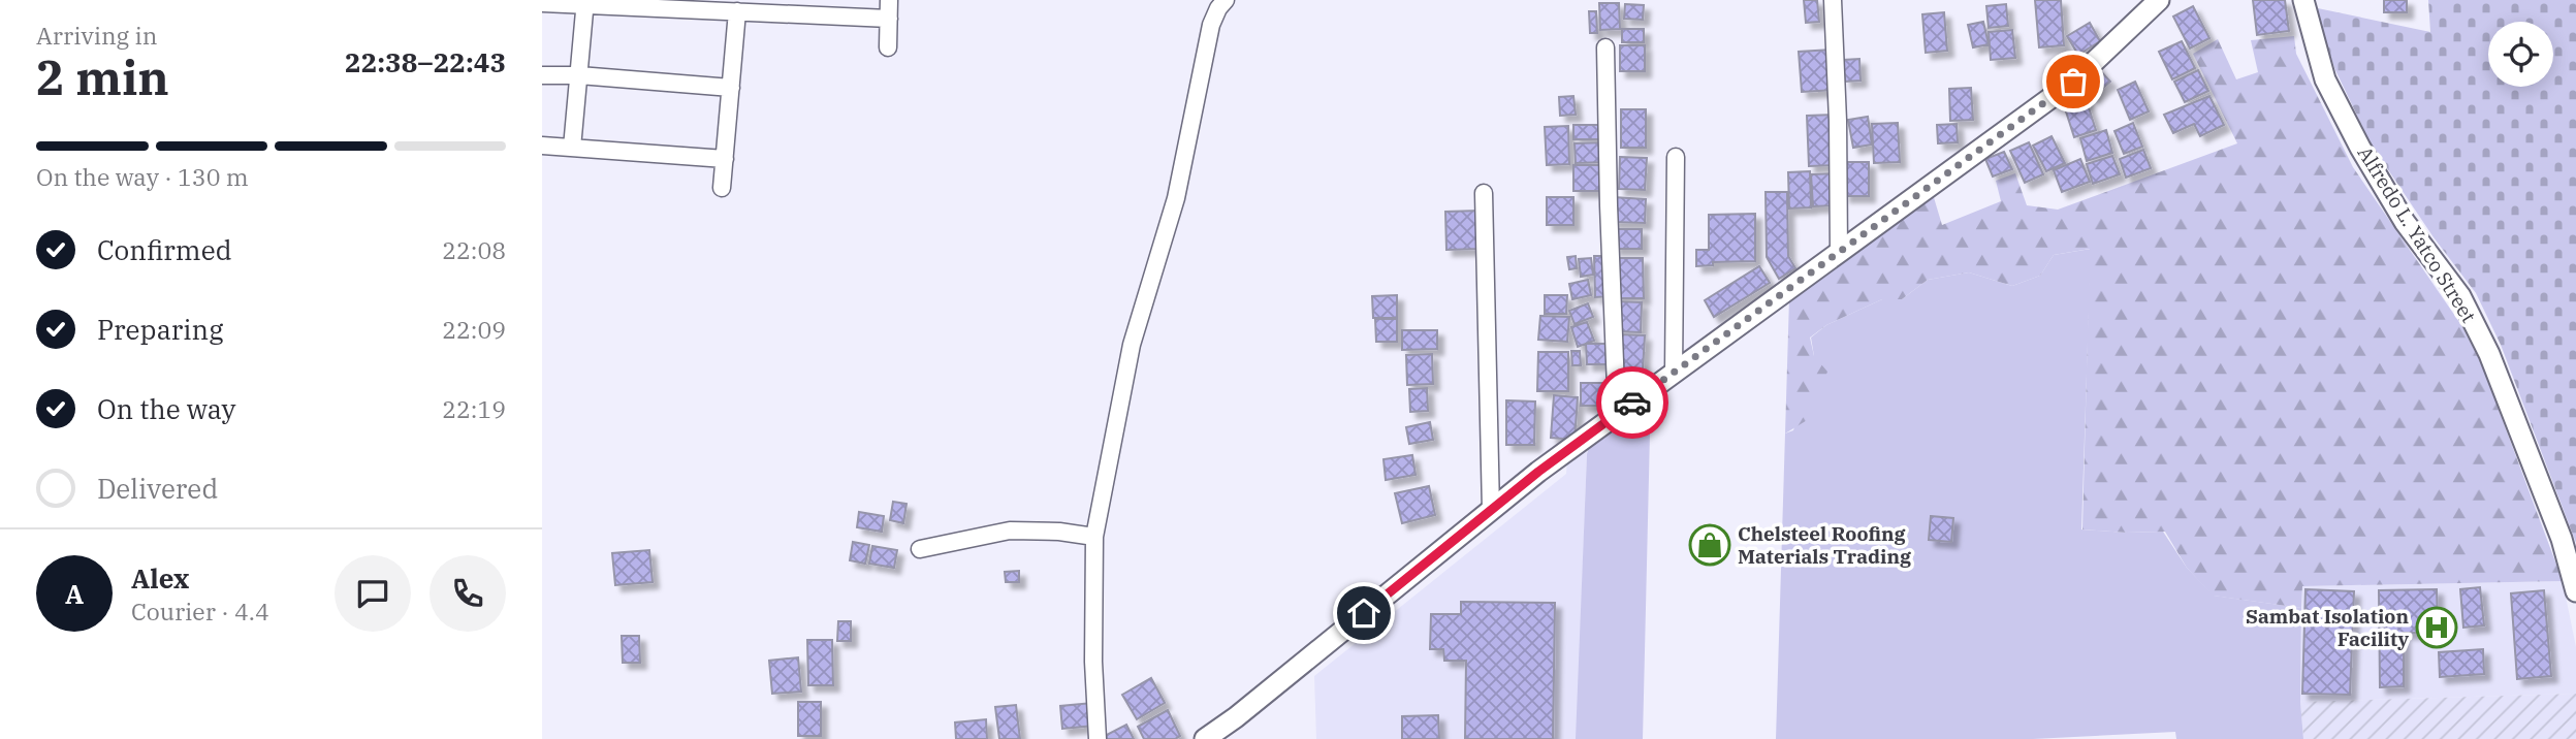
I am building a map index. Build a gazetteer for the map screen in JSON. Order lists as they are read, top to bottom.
{
  "streets": {
    "street": ["Alfredo L. Yatco Street"]
  },
  "places": {
    "shop": ["Chelsteel Roofing Materials Trading"],
    "hospital": ["Sambat Isolation Facility"]
  },
  "page": {
    "heading": ["2 min", "Arriving in", "22:38–22:43"],
    "panel": ["Alex", "Courier · 4.4"],
    "bar": "On the way · 130 m",
    "list": [
      ["Confirmed", "22:08"],
      ["Preparing", "22:09"],
      ["On the way", "22:19"],
      "Delivered"
    ],
    "round": "A"
  }
}
